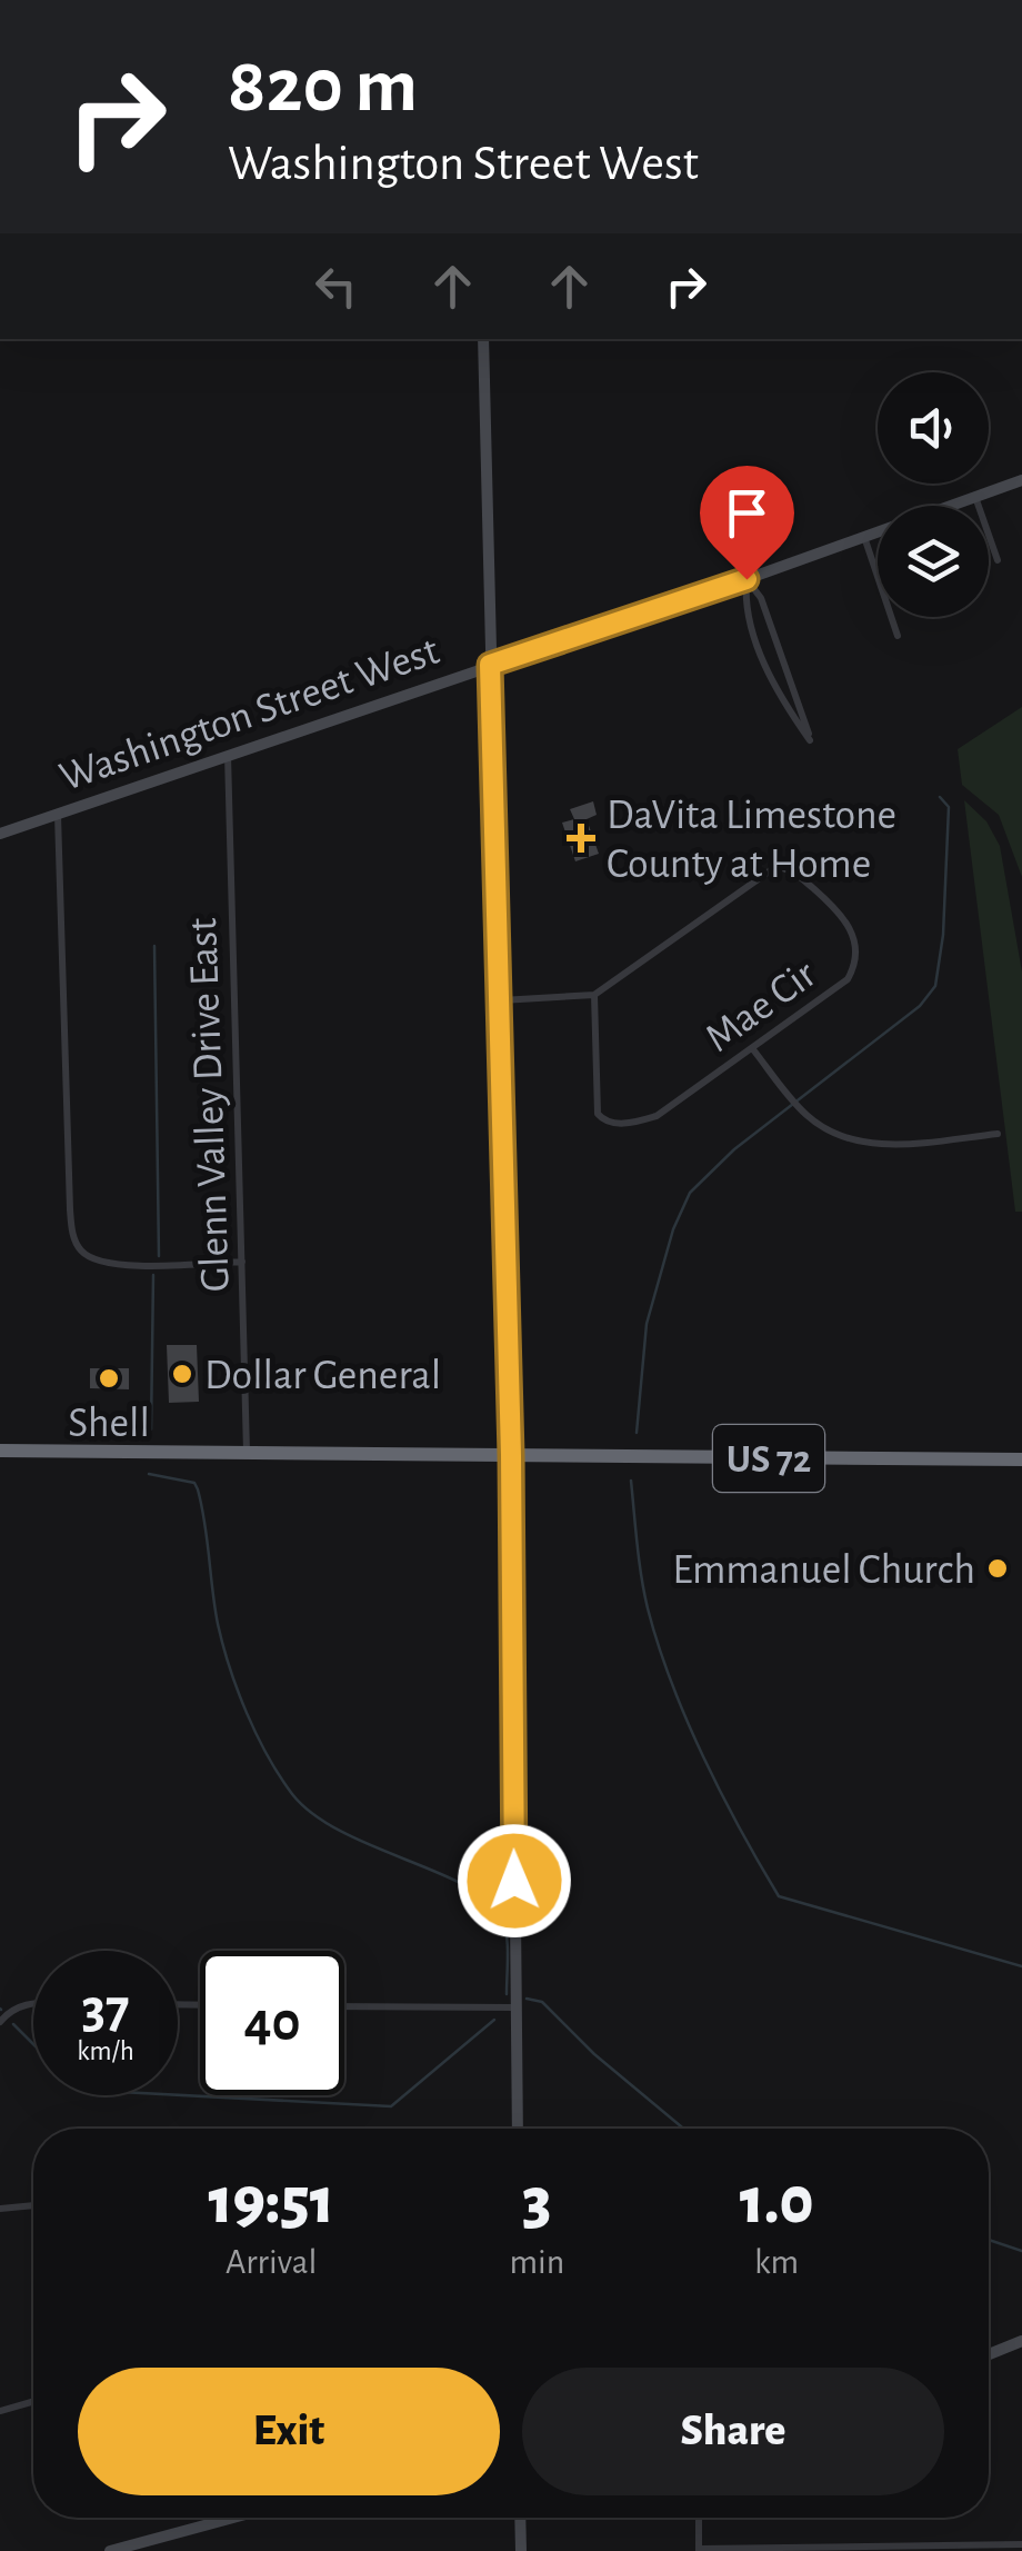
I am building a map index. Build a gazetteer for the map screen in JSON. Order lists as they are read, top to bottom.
{
  "streets": {
    "highway": ["US 72"],
    "street": ["Washington Street West", "Mae Cir", "Glenn Valley Drive East"]
  },
  "crossings": [
    ["Washington Street West", "Glenn Valley Drive East"],
    ["Glenn Valley Drive East", "US 72"]
  ],
  "places": {
    "health": ["DaVita Limestone County at Home"],
    "other": ["Dollar General", "Shell", "Emmanuel Church"]
  },
  "page": {
    "turn": ["820 m", "Washington Street West"],
    "speed": "37 km/h",
    "limit": "40",
    "eta": [
      "19:51",
      "Arrival",
      "3",
      "min",
      "1.0",
      "km"
    ],
    "buttons": ["Exit", "Share"]
  }
}
